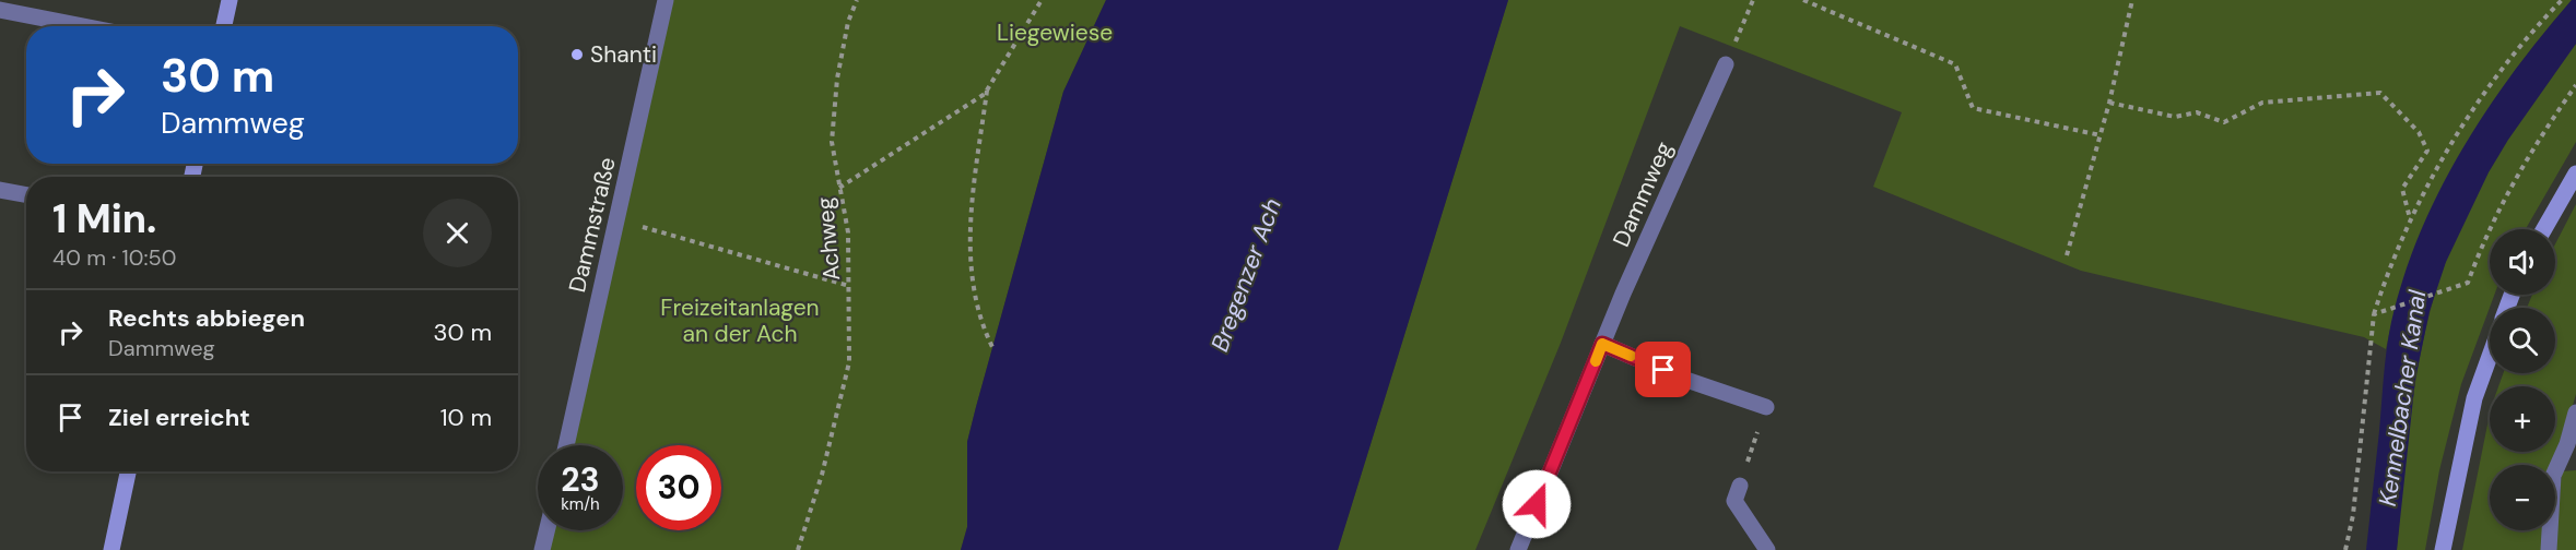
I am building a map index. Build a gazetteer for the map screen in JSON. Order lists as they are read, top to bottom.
{
  "streets": {
    "street": ["Dammweg", "Dammstraße"],
    "path": ["Achweg"]
  },
  "water": ["Bregenzer Ach", "Kennelbacher Kanal"],
  "parks": ["Liegewiese", "Freizeitanlagen an der Ach"],
  "places": ["Shanti"],
  "page": {
    "turn": ["30 m", "Dammweg"],
    "heading": ["1 Min.", "40 m · 10:50"],
    "map_buttons": ["+", "−"],
    "list": [
      {
        "name": "Rechts abbiegen",
        "note": "Dammweg",
        "value": "30 m"
      },
      {
        "name": "Ziel erreicht",
        "value": "10 m"
      }
    ],
    "speed": "23 km/h",
    "limit": "30"
  }
}
